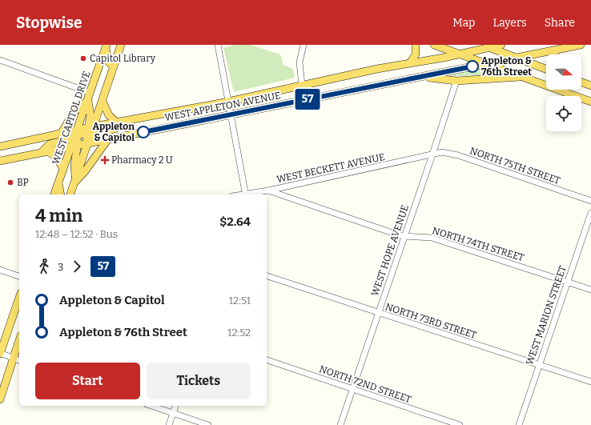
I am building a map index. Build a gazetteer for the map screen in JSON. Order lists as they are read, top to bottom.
{
  "streets": {
    "main road": ["WEST APPLETON AVENUE", "WEST CAPITOL DRIVE"],
    "street": [
      "NORTH 75TH STREET",
      "WEST BECKETT AVENUE",
      "NORTH 74TH STREET",
      "WEST HOPE AVENUE",
      "WEST MARION STREET",
      "NORTH 73RD STREET",
      "NORTH 72ND STREET"
    ]
  },
  "crossings": [
    ["WEST APPLETON AVENUE", "WEST CAPITOL DRIVE"],
    ["NORTH 75TH STREET", "WEST BECKETT AVENUE"],
    ["NORTH 75TH STREET", "WEST HOPE AVENUE"],
    ["WEST BECKETT AVENUE", "NORTH 74TH STREET"],
    ["WEST BECKETT AVENUE", "WEST HOPE AVENUE"],
    ["NORTH 74TH STREET", "WEST HOPE AVENUE"],
    ["NORTH 74TH STREET", "WEST MARION STREET"],
    ["WEST HOPE AVENUE", "NORTH 73RD STREET"],
    ["WEST HOPE AVENUE", "NORTH 72ND STREET"],
    ["WEST MARION STREET", "NORTH 73RD STREET"]
  ],
  "places": {
    "other": [
      "Capitol Library",
      "Appleton & 76th Street",
      "Appleton & Capitol",
      "BP"
    ],
    "health": ["Pharmacy 2 U"]
  },
  "lines": ["bus line 57"],
  "north": "right",
  "page": {
    "header": "Stopwise",
    "nav": ["Map", "Layers", "Share"],
    "on_map": "57",
    "heading": ["4 min", "12:48 – 12:52 · Bus", "$2.64"],
    "legs": ["3", "57"],
    "list": [
      {
        "name": "Appleton & Capitol",
        "value": "12:51"
      },
      {
        "name": "Appleton & 76th Street",
        "value": "12:52"
      }
    ],
    "buttons": ["Start", "Tickets"]
  }
}
